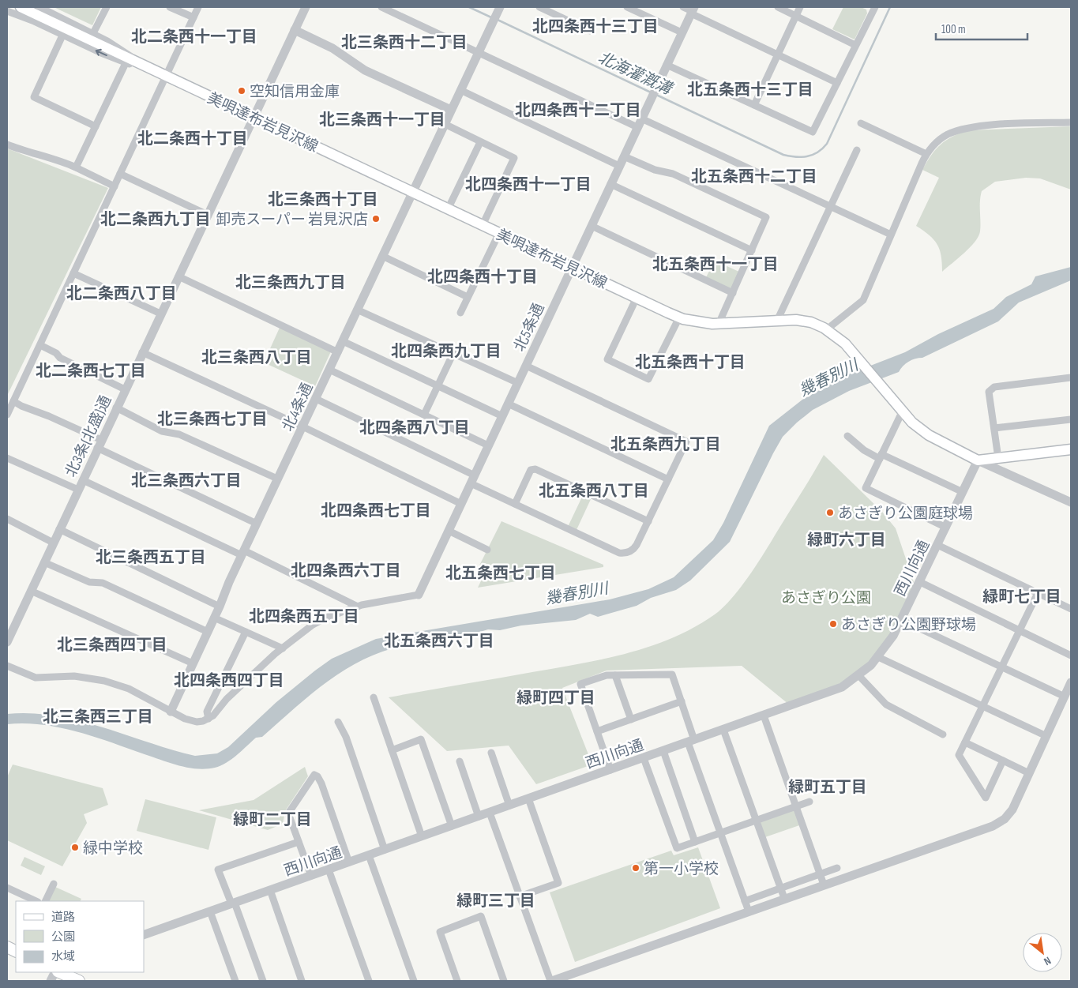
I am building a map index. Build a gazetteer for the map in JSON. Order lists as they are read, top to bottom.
{
  "streets": {
    "main road": ["美唄達布岩見沢線"],
    "street": [
      "北5条通",
      "北4条通",
      "北3条(北盛)通",
      "西川向通"
    ]
  },
  "crossings": [
    ["美唄達布岩見沢線", "北5条通"],
    ["美唄達布岩見沢線", "北4条通"],
    ["美唄達布岩見沢線", "北3条(北盛)通"],
    ["美唄達布岩見沢線", "西川向通"]
  ],
  "districts": [
    "北四条西十三丁目",
    "北二条西十一丁目",
    "北三条西十二丁目",
    "北五条西十三丁目",
    "北四条西十二丁目",
    "北三条西十一丁目",
    "北二条西十丁目",
    "北五条西十二丁目",
    "北四条西十一丁目",
    "北三条西十丁目",
    "北二条西九丁目",
    "北五条西十一丁目",
    "北四条西十丁目",
    "北三条西九丁目",
    "北二条西八丁目",
    "北四条西九丁目",
    "北三条西八丁目",
    "北五条西十丁目",
    "北二条西七丁目",
    "北三条西七丁目",
    "北四条西八丁目",
    "北五条西九丁目",
    "北三条西六丁目",
    "北五条西八丁目",
    "北四条西七丁目",
    "緑町六丁目",
    "北三条西五丁目",
    "北四条西六丁目",
    "北五条西七丁目",
    "緑町七丁目",
    "北四条西五丁目",
    "北五条西六丁目",
    "北三条西四丁目",
    "北四条西四丁目",
    "緑町四丁目",
    "北三条西三丁目",
    "緑町五丁目",
    "緑町二丁目",
    "緑町三丁目"
  ],
  "water": ["北海灌漑溝", "幾春別川"],
  "parks": ["あさぎり公園"],
  "places": [
    "空知信用金庫",
    "卸売スーパー 岩見沢店",
    "あさぎり公園庭球場",
    "あさぎり公園野球場",
    "緑中学校",
    "第一小学校"
  ],
  "legend": ["道路", "公園", "水域"],
  "scale_bar": "100 m",
  "north": "bottom right"
}
